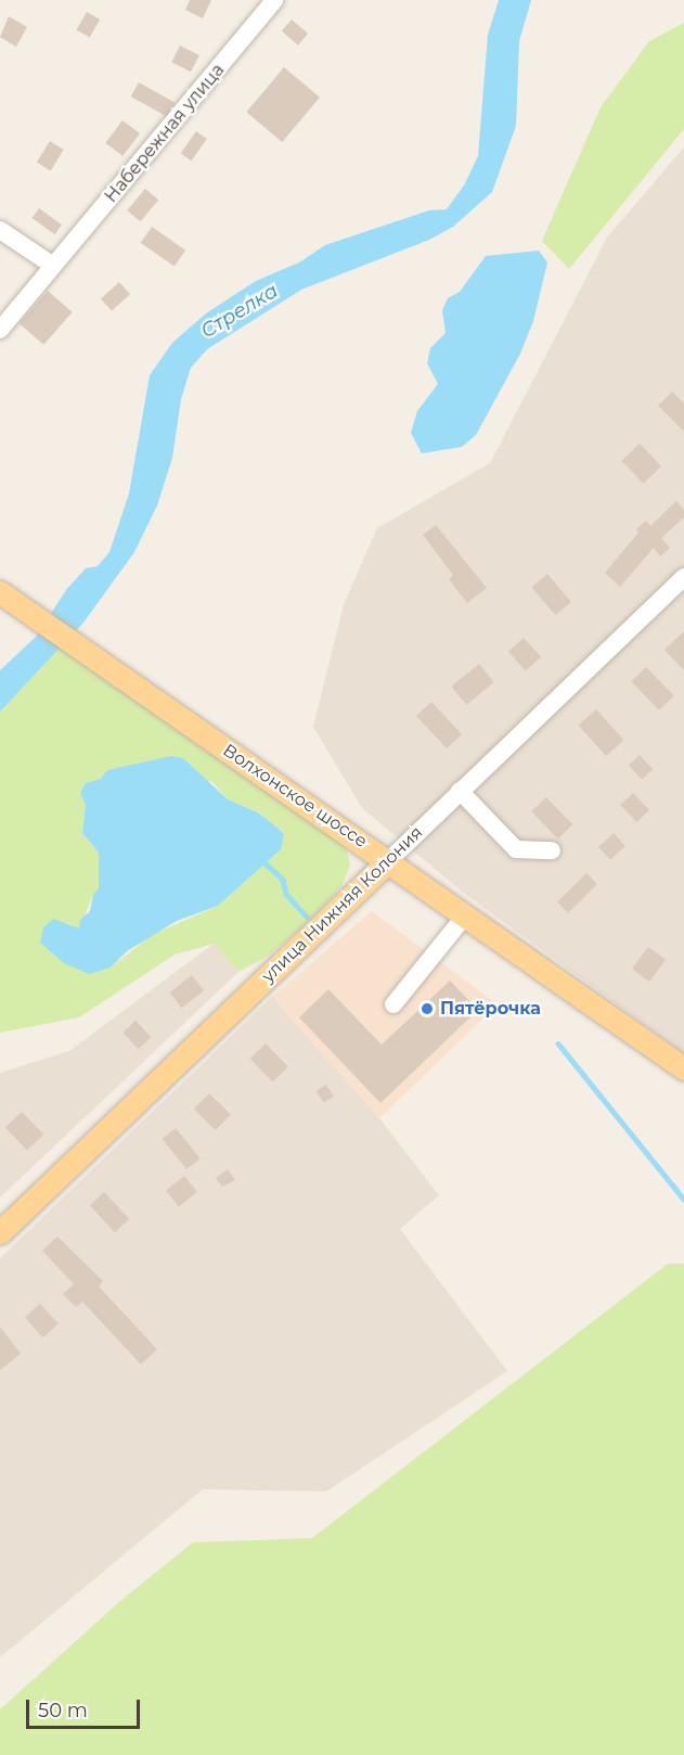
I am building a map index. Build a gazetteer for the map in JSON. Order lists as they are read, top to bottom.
{
  "streets": {
    "main road": ["Волхонское шоссе", "улица Нижняя Колония"],
    "street": ["Набережная улица"]
  },
  "crossings": [
    ["Волхонское шоссе", "улица Нижняя Колония"]
  ],
  "water": ["Стрелка"],
  "places": ["Пятёрочка"],
  "scale_bar": "50 m"
}
